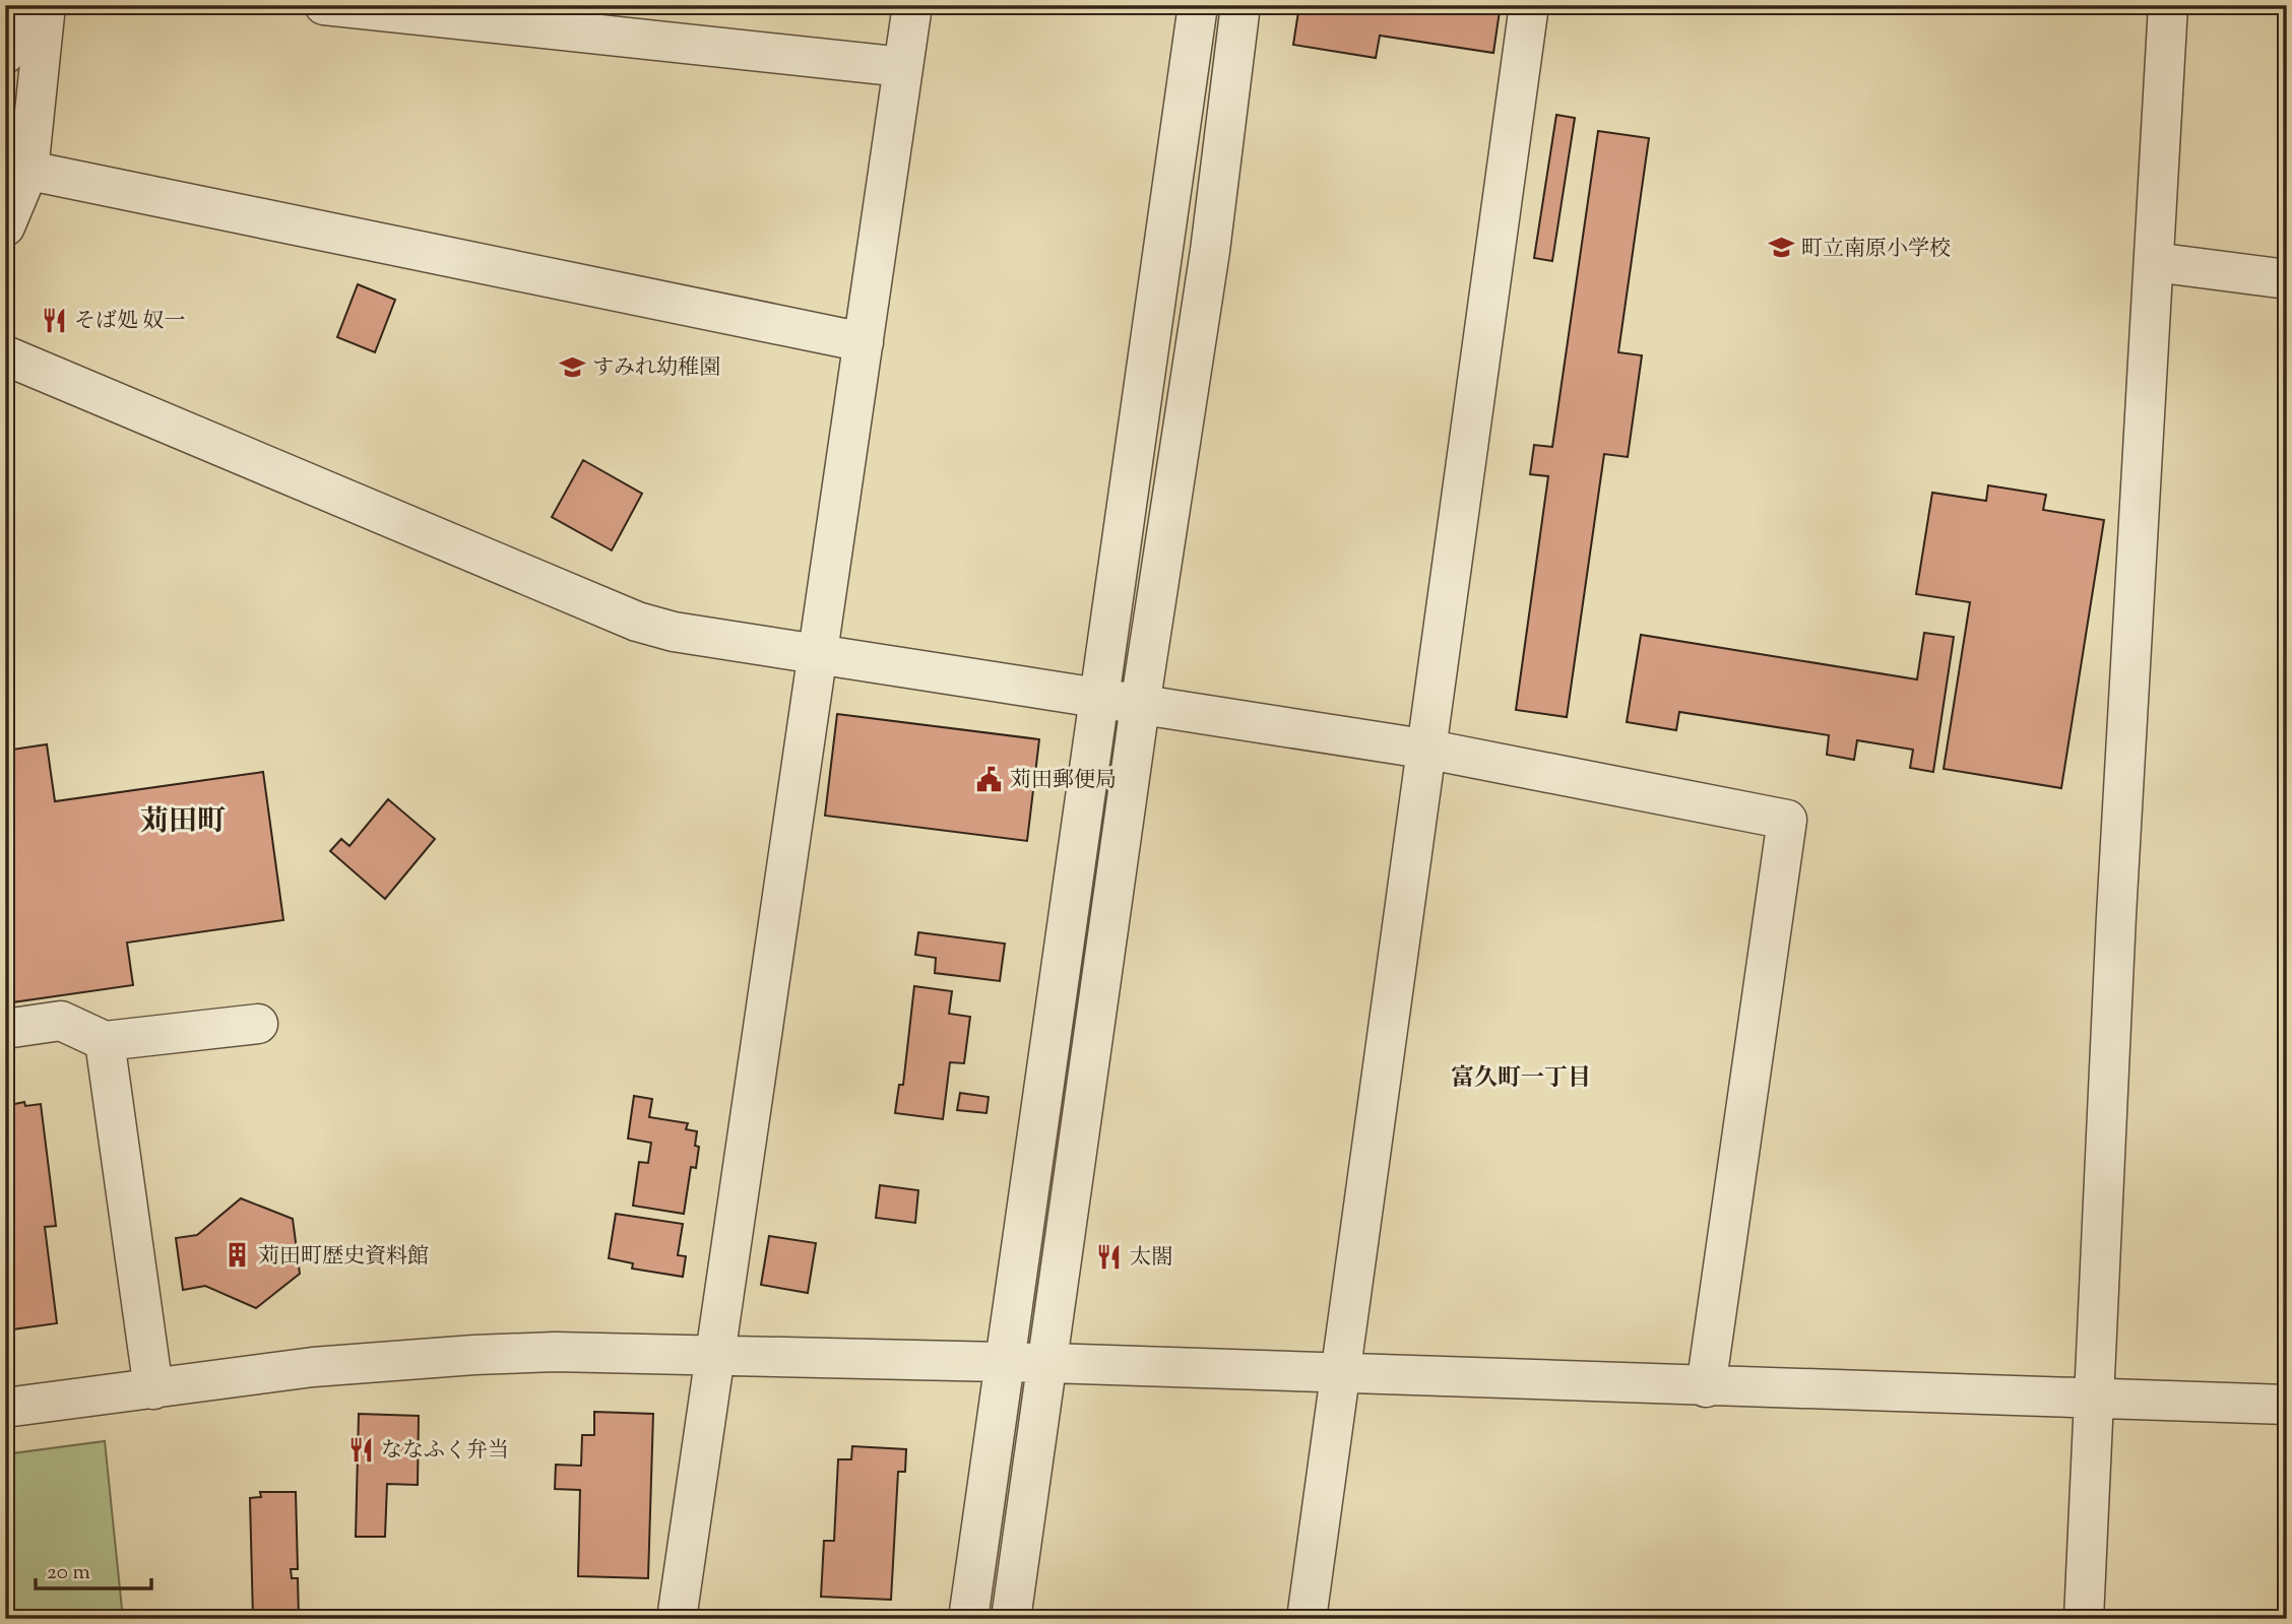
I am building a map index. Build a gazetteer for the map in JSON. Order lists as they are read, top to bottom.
{
  "districts": ["苅田町", "富久町一丁目"],
  "places": {
    "school or university": ["町立南原小学校", "すみれ幼稚園"],
    "restaurant": ["そば処 奴一", "太閤", "ななふく弁当"],
    "public building": ["苅田郵便局"],
    "building": ["苅田町歴史資料館"]
  },
  "scale_bar": "20 m"
}
